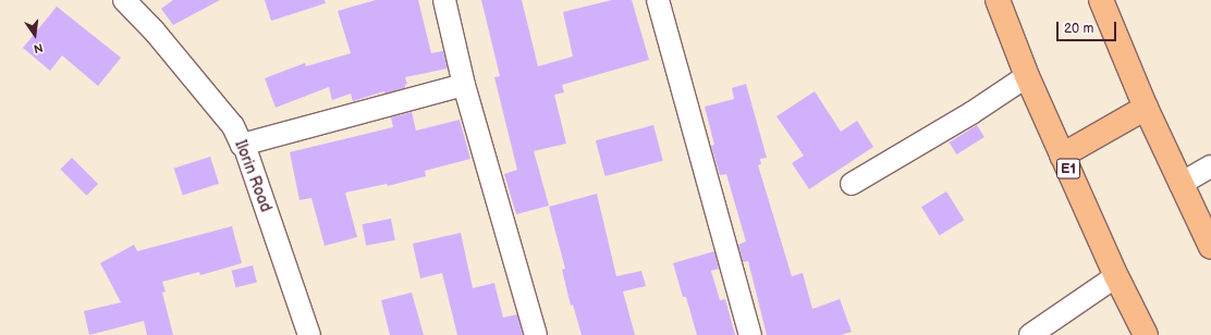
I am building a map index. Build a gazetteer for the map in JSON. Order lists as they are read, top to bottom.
{
  "streets": {
    "highway": ["E1"],
    "street": ["Ilorin Road"]
  },
  "scale_bar": "20 m",
  "north": "bottom"
}
